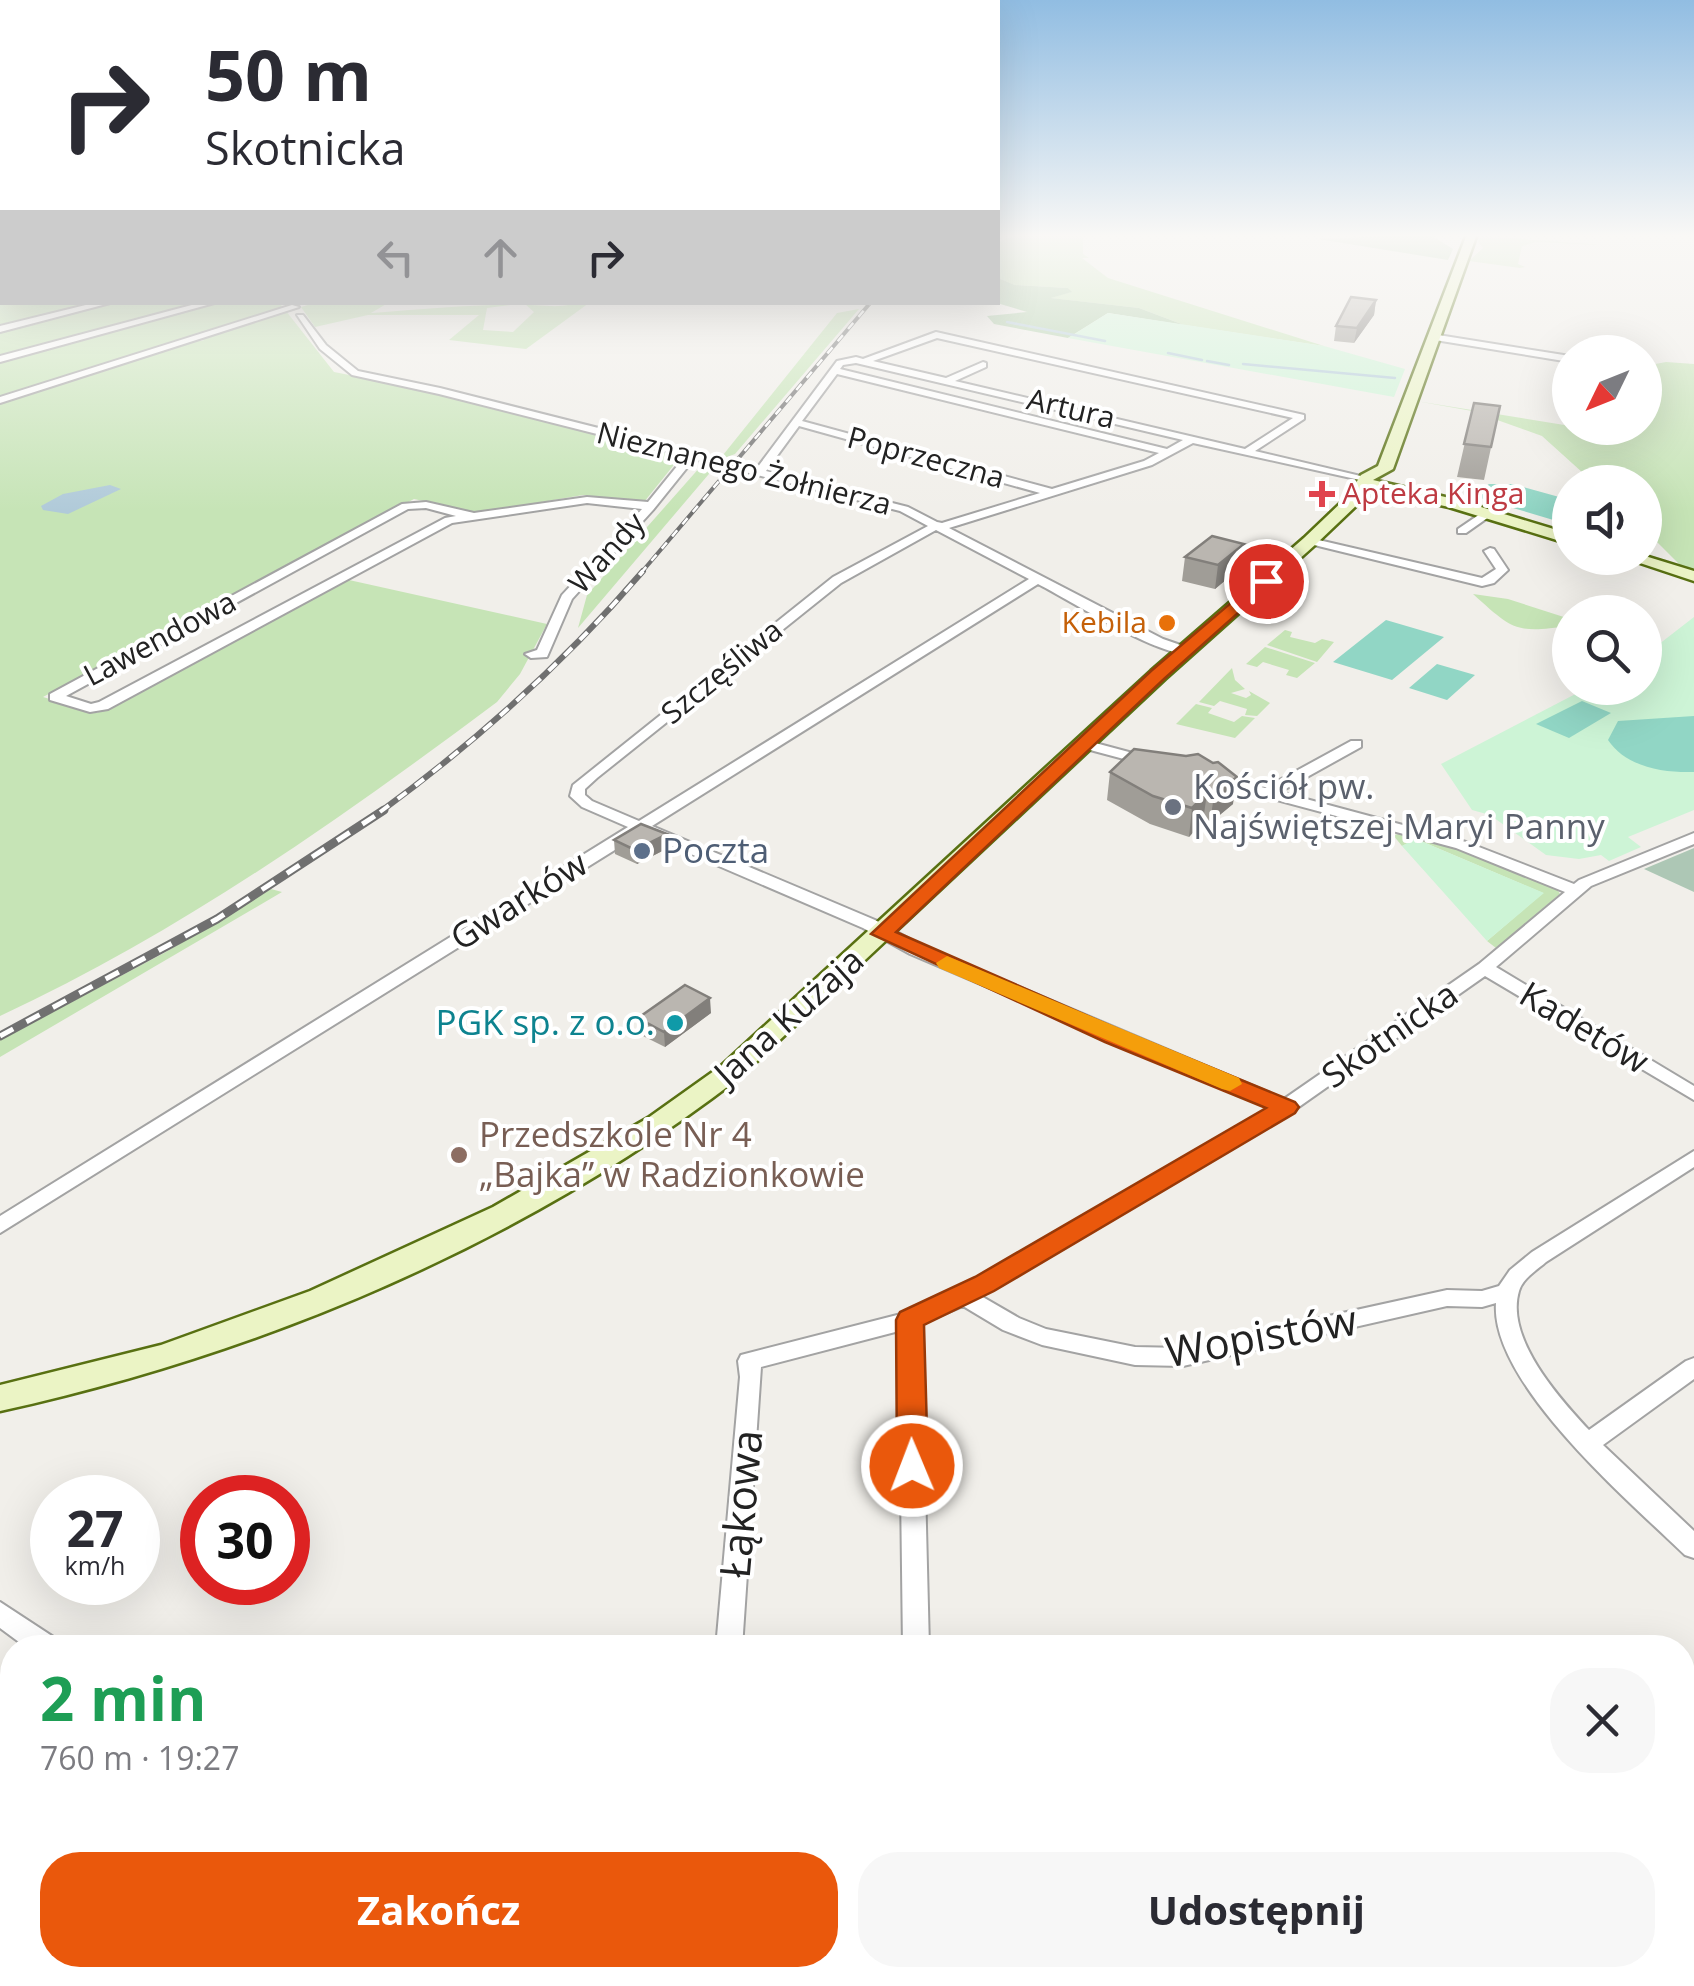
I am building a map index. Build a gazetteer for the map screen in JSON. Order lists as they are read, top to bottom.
{
  "streets": {
    "street": [
      "Artura",
      "Poprzeczna",
      "Nieznanego Żołnierza",
      "Wandy",
      "Lawendowa",
      "Szczęśliwa",
      "Gwarków",
      "Jana Kużaja",
      "Kadetów",
      "Skotnicka",
      "Wopistów",
      "Łąkowa"
    ]
  },
  "crossings": [
    ["Artura", "Szczęśliwa"],
    ["Artura", "Jana Kużaja"],
    ["Poprzeczna", "Szczęśliwa"],
    ["Nieznanego Żołnierza", "Wandy"],
    ["Nieznanego Żołnierza", "Szczęśliwa"],
    ["Nieznanego Żołnierza", "Gwarków"],
    ["Nieznanego Żołnierza", "Jana Kużaja"],
    ["Wandy", "Lawendowa"],
    ["Szczęśliwa", "Gwarków"],
    ["Kadetów", "Skotnicka"],
    ["Skotnicka", "Wopistów"],
    ["Skotnicka", "Łąkowa"]
  ],
  "places": {
    "health": ["Apteka Kinga"],
    "other": [
      "Kebila",
      "Kościół pw. Najświętszej Maryi Panny",
      "Poczta",
      "PGK sp. z o.o.",
      "Przedszkole Nr 4 „Bajka” w Radzionkowie"
    ]
  },
  "north": "bottom left",
  "page": {
    "turn": ["50 m", "Skotnicka"],
    "speed": "27 km/h",
    "limit": "30",
    "heading": ["2 min", "760 m · 19:27"],
    "buttons": ["Zakończ", "Udostępnij"]
  }
}
